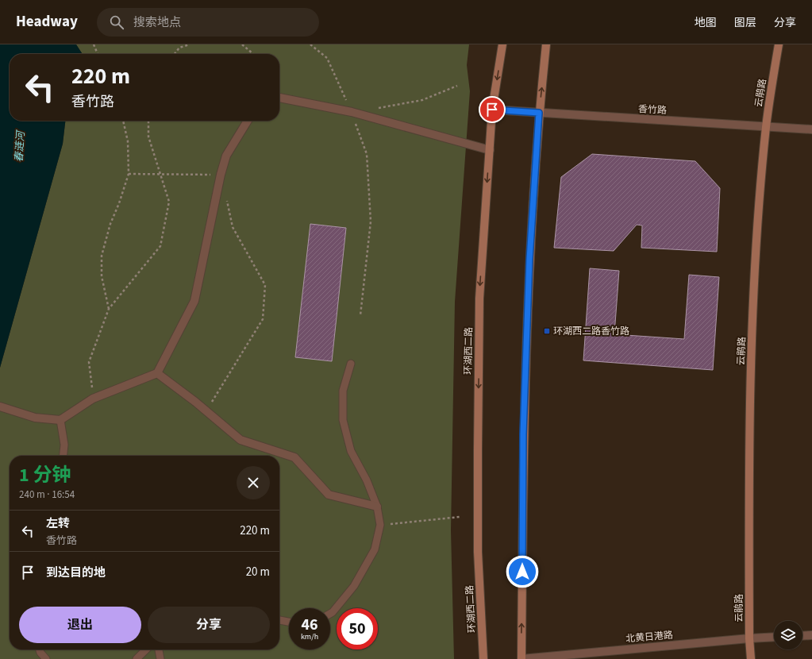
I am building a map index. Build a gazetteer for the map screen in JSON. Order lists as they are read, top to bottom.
{
  "streets": {
    "main road": ["云鹃路", "环湖西二路"],
    "street": ["香竹路", "北黄日港路"]
  },
  "crossings": [
    ["云鹃路", "香竹路"],
    ["云鹃路", "北黄日港路"],
    ["香竹路", "环湖西二路"]
  ],
  "water": ["春涟河"],
  "places": {
    "transit": ["环湖西二路香竹路"]
  },
  "page": {
    "header": "Headway",
    "search": "搜索地点",
    "nav": ["地图", "图层", "分享"],
    "turn": ["220 m", "香竹路"],
    "heading": ["1 分钟", "240 m · 16:54"],
    "list": [
      {
        "name": "左转",
        "note": "香竹路",
        "value": "220 m"
      },
      {
        "name": "到达目的地",
        "value": "20 m"
      }
    ],
    "buttons": ["退出", "分享"],
    "speed": "46 km/h",
    "limit": "50"
  }
}
